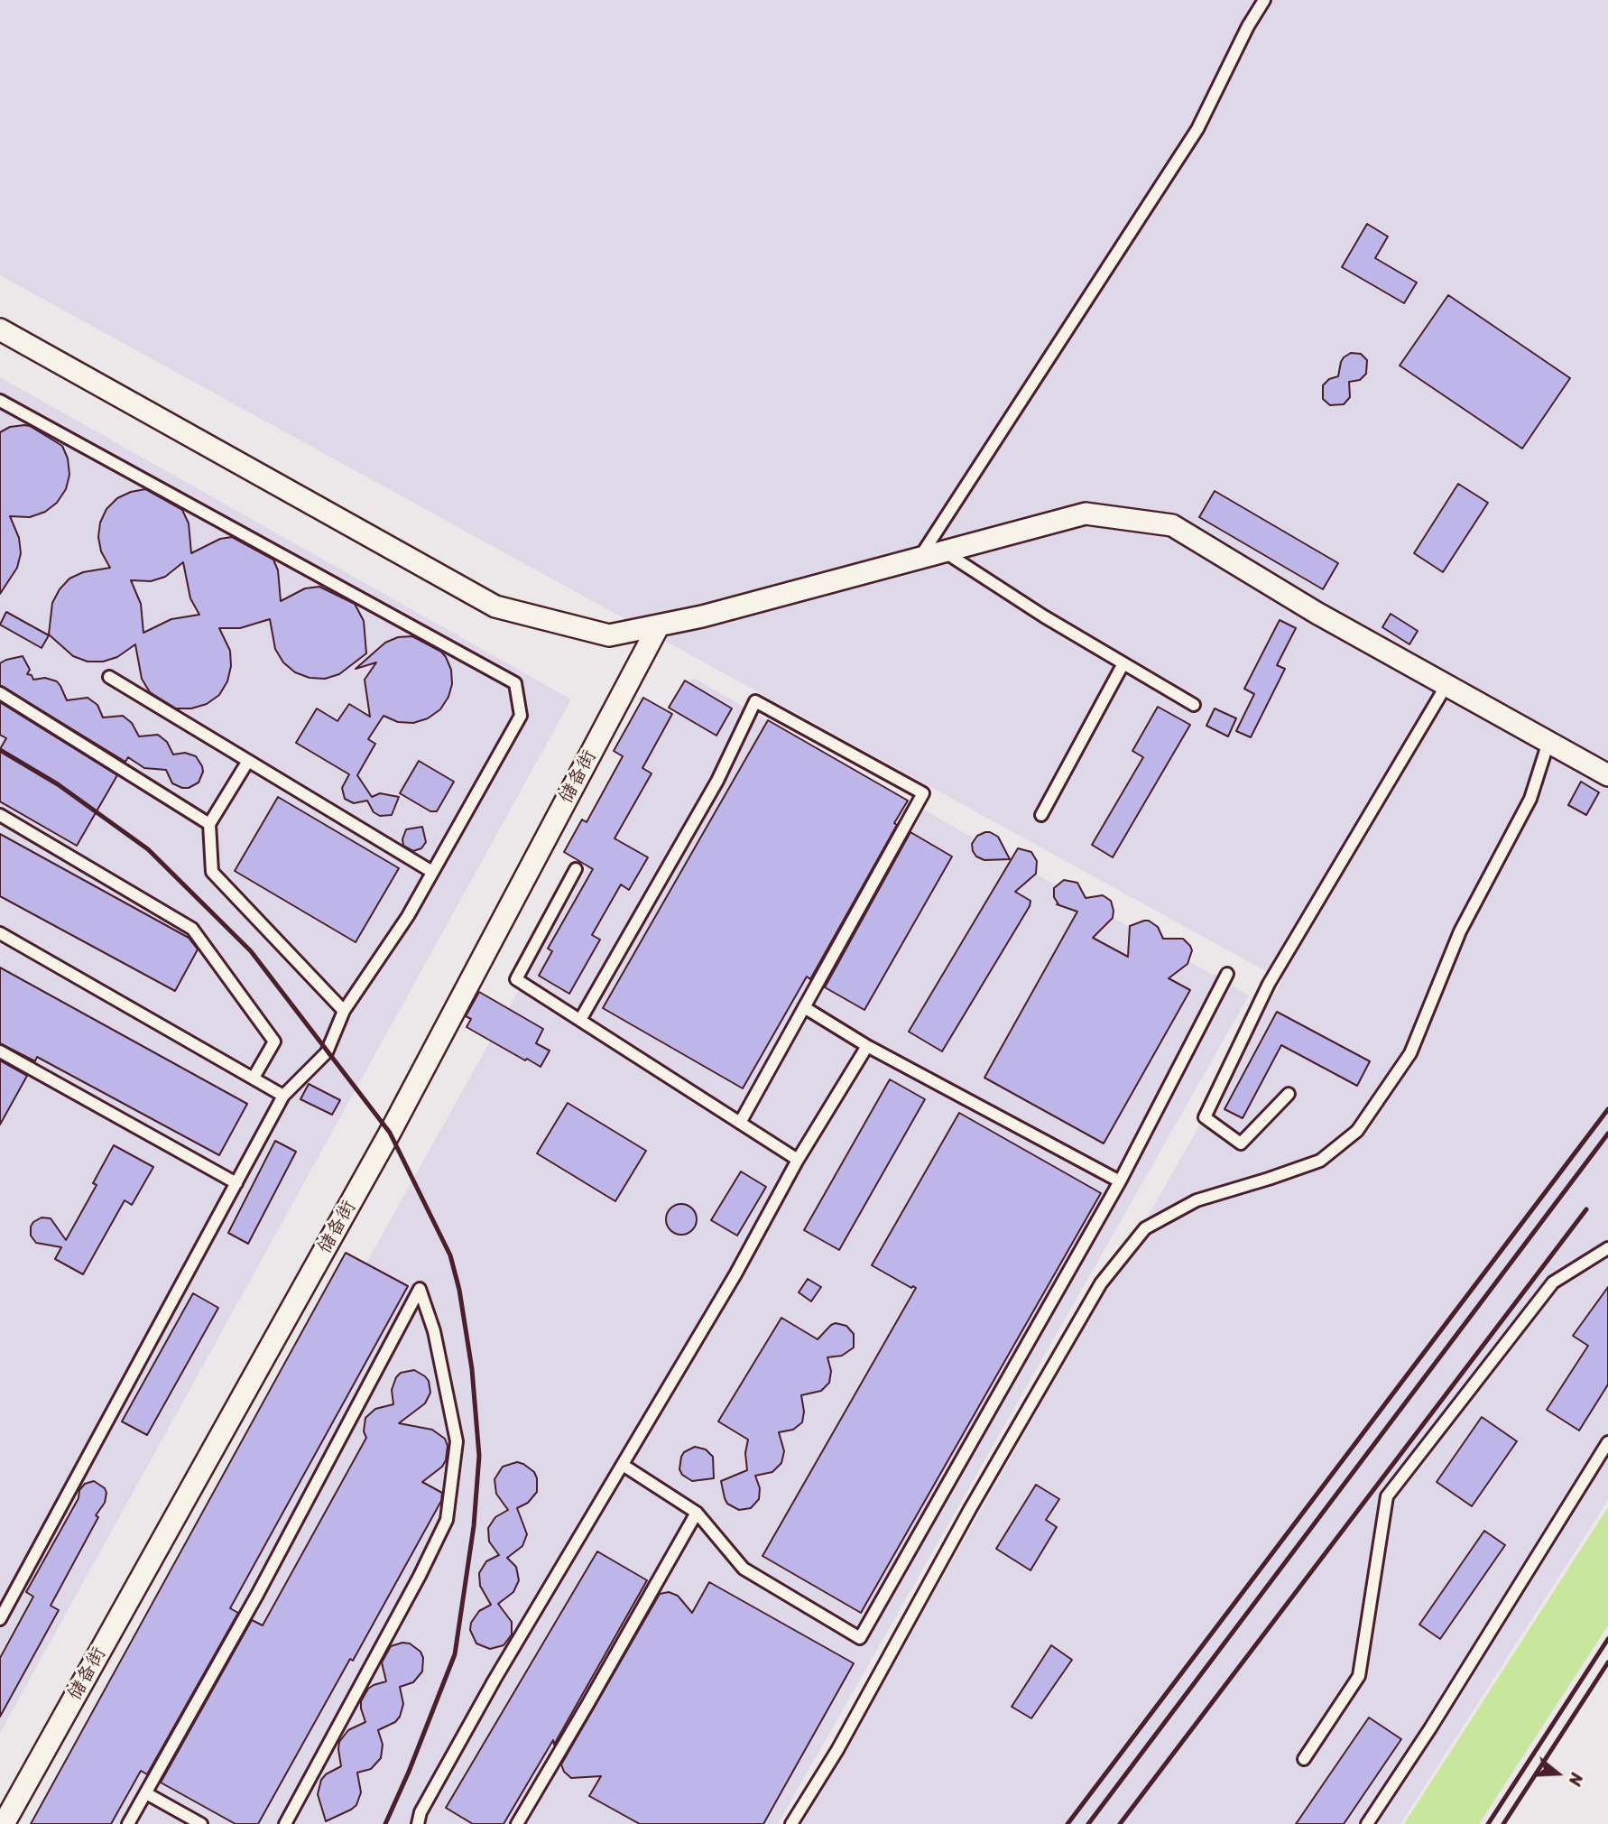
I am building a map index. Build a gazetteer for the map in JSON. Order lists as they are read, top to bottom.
{
  "streets": {
    "street": ["储备街"]
  },
  "north": "right"
}
